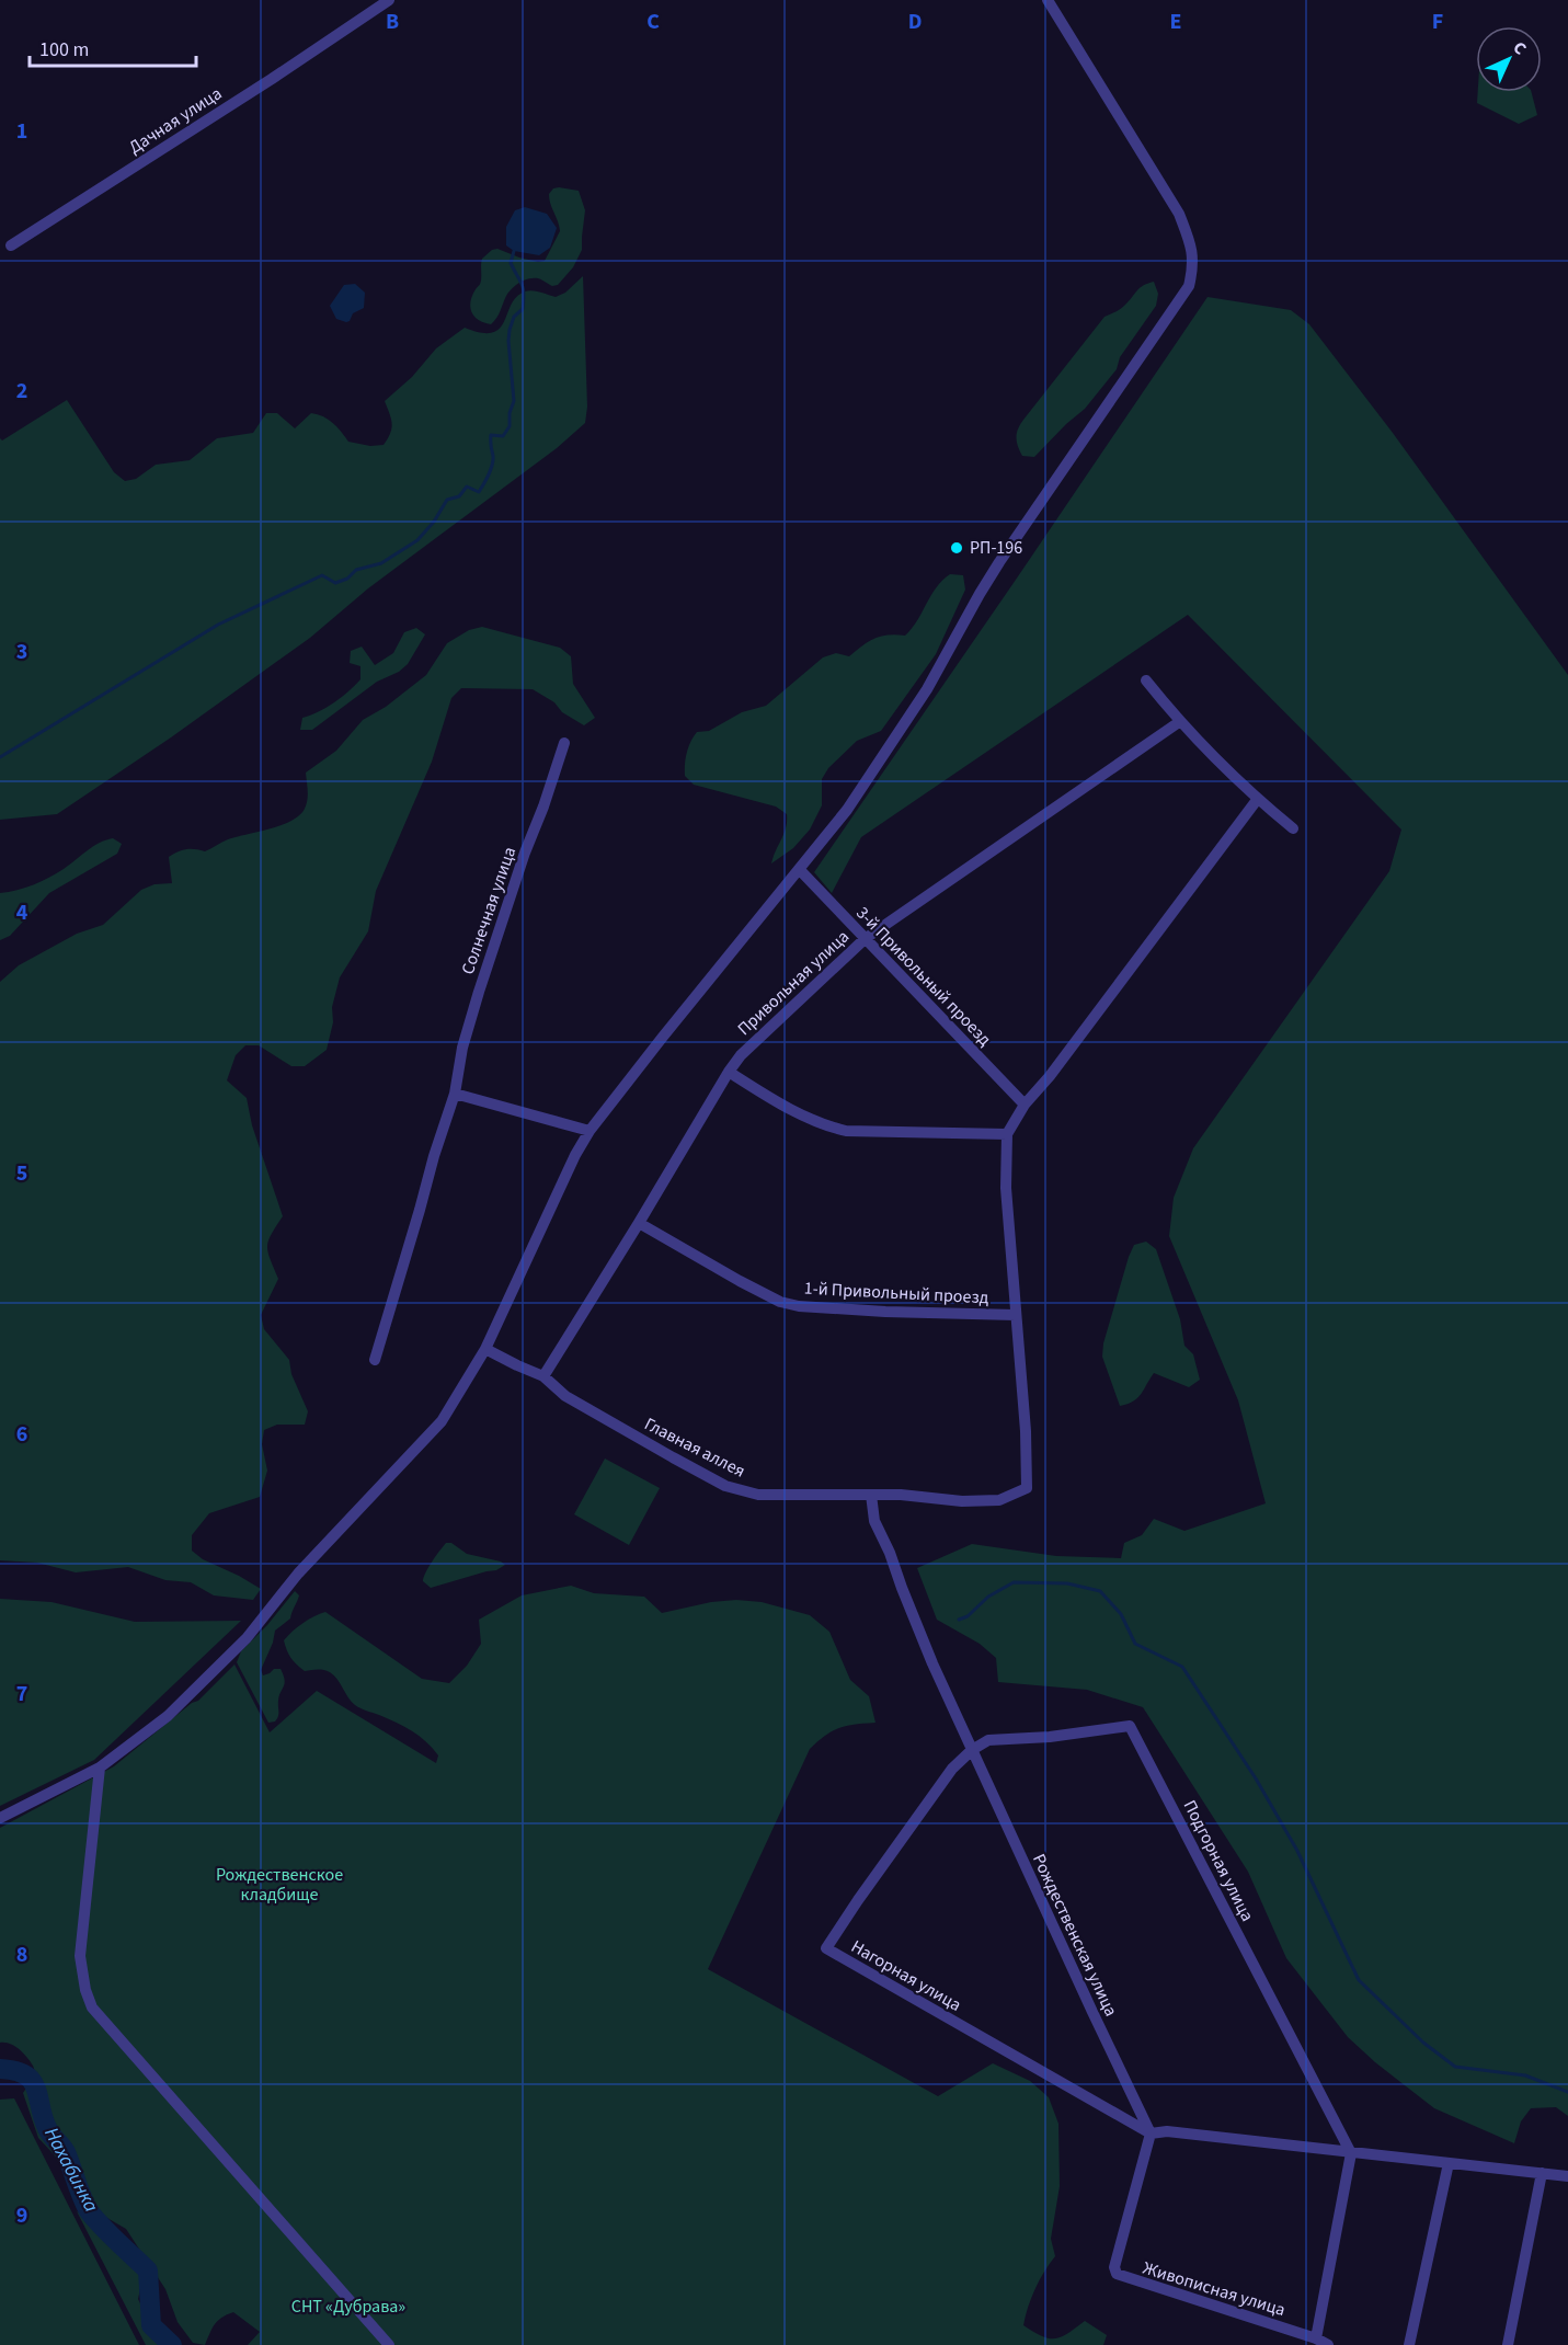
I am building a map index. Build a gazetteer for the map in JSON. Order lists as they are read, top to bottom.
{
  "streets": {
    "street": [
      "Дачная улица",
      "Солнечная улица",
      "3-й Привольный проезд",
      "Привольная улица",
      "1-й Привольный проезд",
      "Главная аллея",
      "Подгорная улица",
      "Рождественская улица",
      "Нагорная улица",
      "Живописная улица"
    ]
  },
  "crossings": [
    ["3-й Привольный проезд", "Привольная улица"],
    ["Привольная улица", "1-й Привольный проезд"],
    ["Привольная улица", "Главная аллея"],
    ["1-й Привольный проезд", "Главная аллея"],
    ["Главная аллея", "Рождественская улица"],
    ["Подгорная улица", "Рождественская улица"],
    ["Подгорная улица", "Нагорная улица"],
    ["Рождественская улица", "Нагорная улица"],
    ["Рождественская улица", "Живописная улица"],
    ["Нагорная улица", "Живописная улица"]
  ],
  "water": ["Нахабинка"],
  "parks": ["Рождественское кладбище", "СНТ «Дубрава»"],
  "places": ["РП-196"],
  "scale_bar": "100 m",
  "north": "top right",
  "grid": {
    "columns": [
      "B",
      "C",
      "D",
      "E",
      "F"
    ],
    "rows": [
      "1",
      "2",
      "3",
      "4",
      "5",
      "6",
      "7",
      "8",
      "9"
    ]
  }
}
